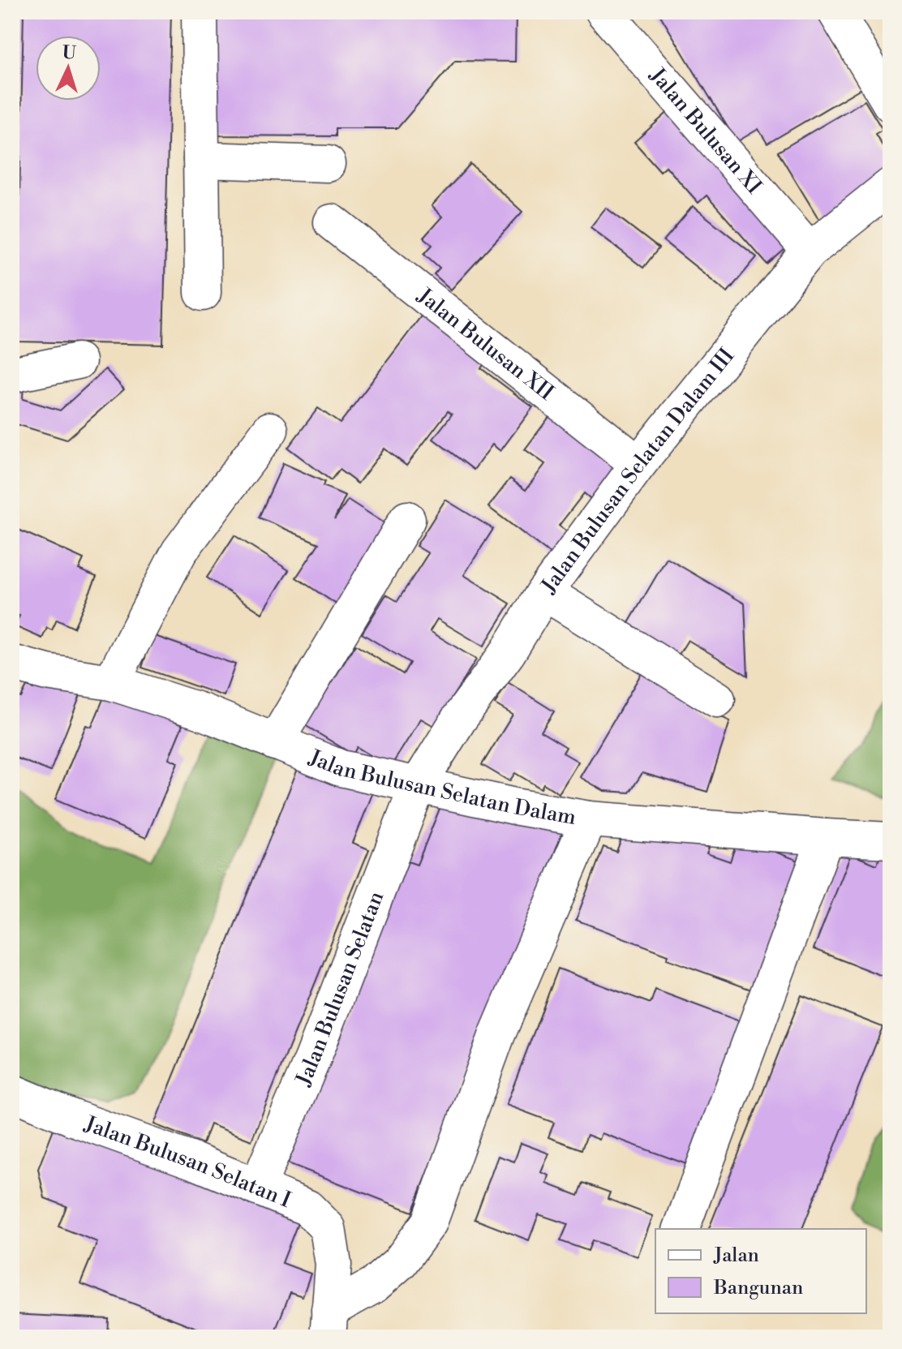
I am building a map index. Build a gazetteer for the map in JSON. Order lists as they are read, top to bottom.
{
  "streets": {
    "street": [
      "Jalan Bulusan XI",
      "Jalan Bulusan XII",
      "Jalan Bulusan Selatan Dalam III",
      "Jalan Bulusan Selatan Dalam",
      "Jalan Bulusan Selatan",
      "Jalan Bulusan Selatan I"
    ]
  },
  "crossings": [
    ["Jalan Bulusan XI", "Jalan Bulusan Selatan Dalam III"],
    ["Jalan Bulusan XII", "Jalan Bulusan Selatan Dalam III"],
    ["Jalan Bulusan Selatan Dalam III", "Jalan Bulusan Selatan Dalam"],
    ["Jalan Bulusan Selatan Dalam III", "Jalan Bulusan Selatan"],
    ["Jalan Bulusan Selatan Dalam", "Jalan Bulusan Selatan"],
    ["Jalan Bulusan Selatan", "Jalan Bulusan Selatan I"]
  ],
  "legend": ["Jalan", "Bangunan"],
  "north": "top"
}
